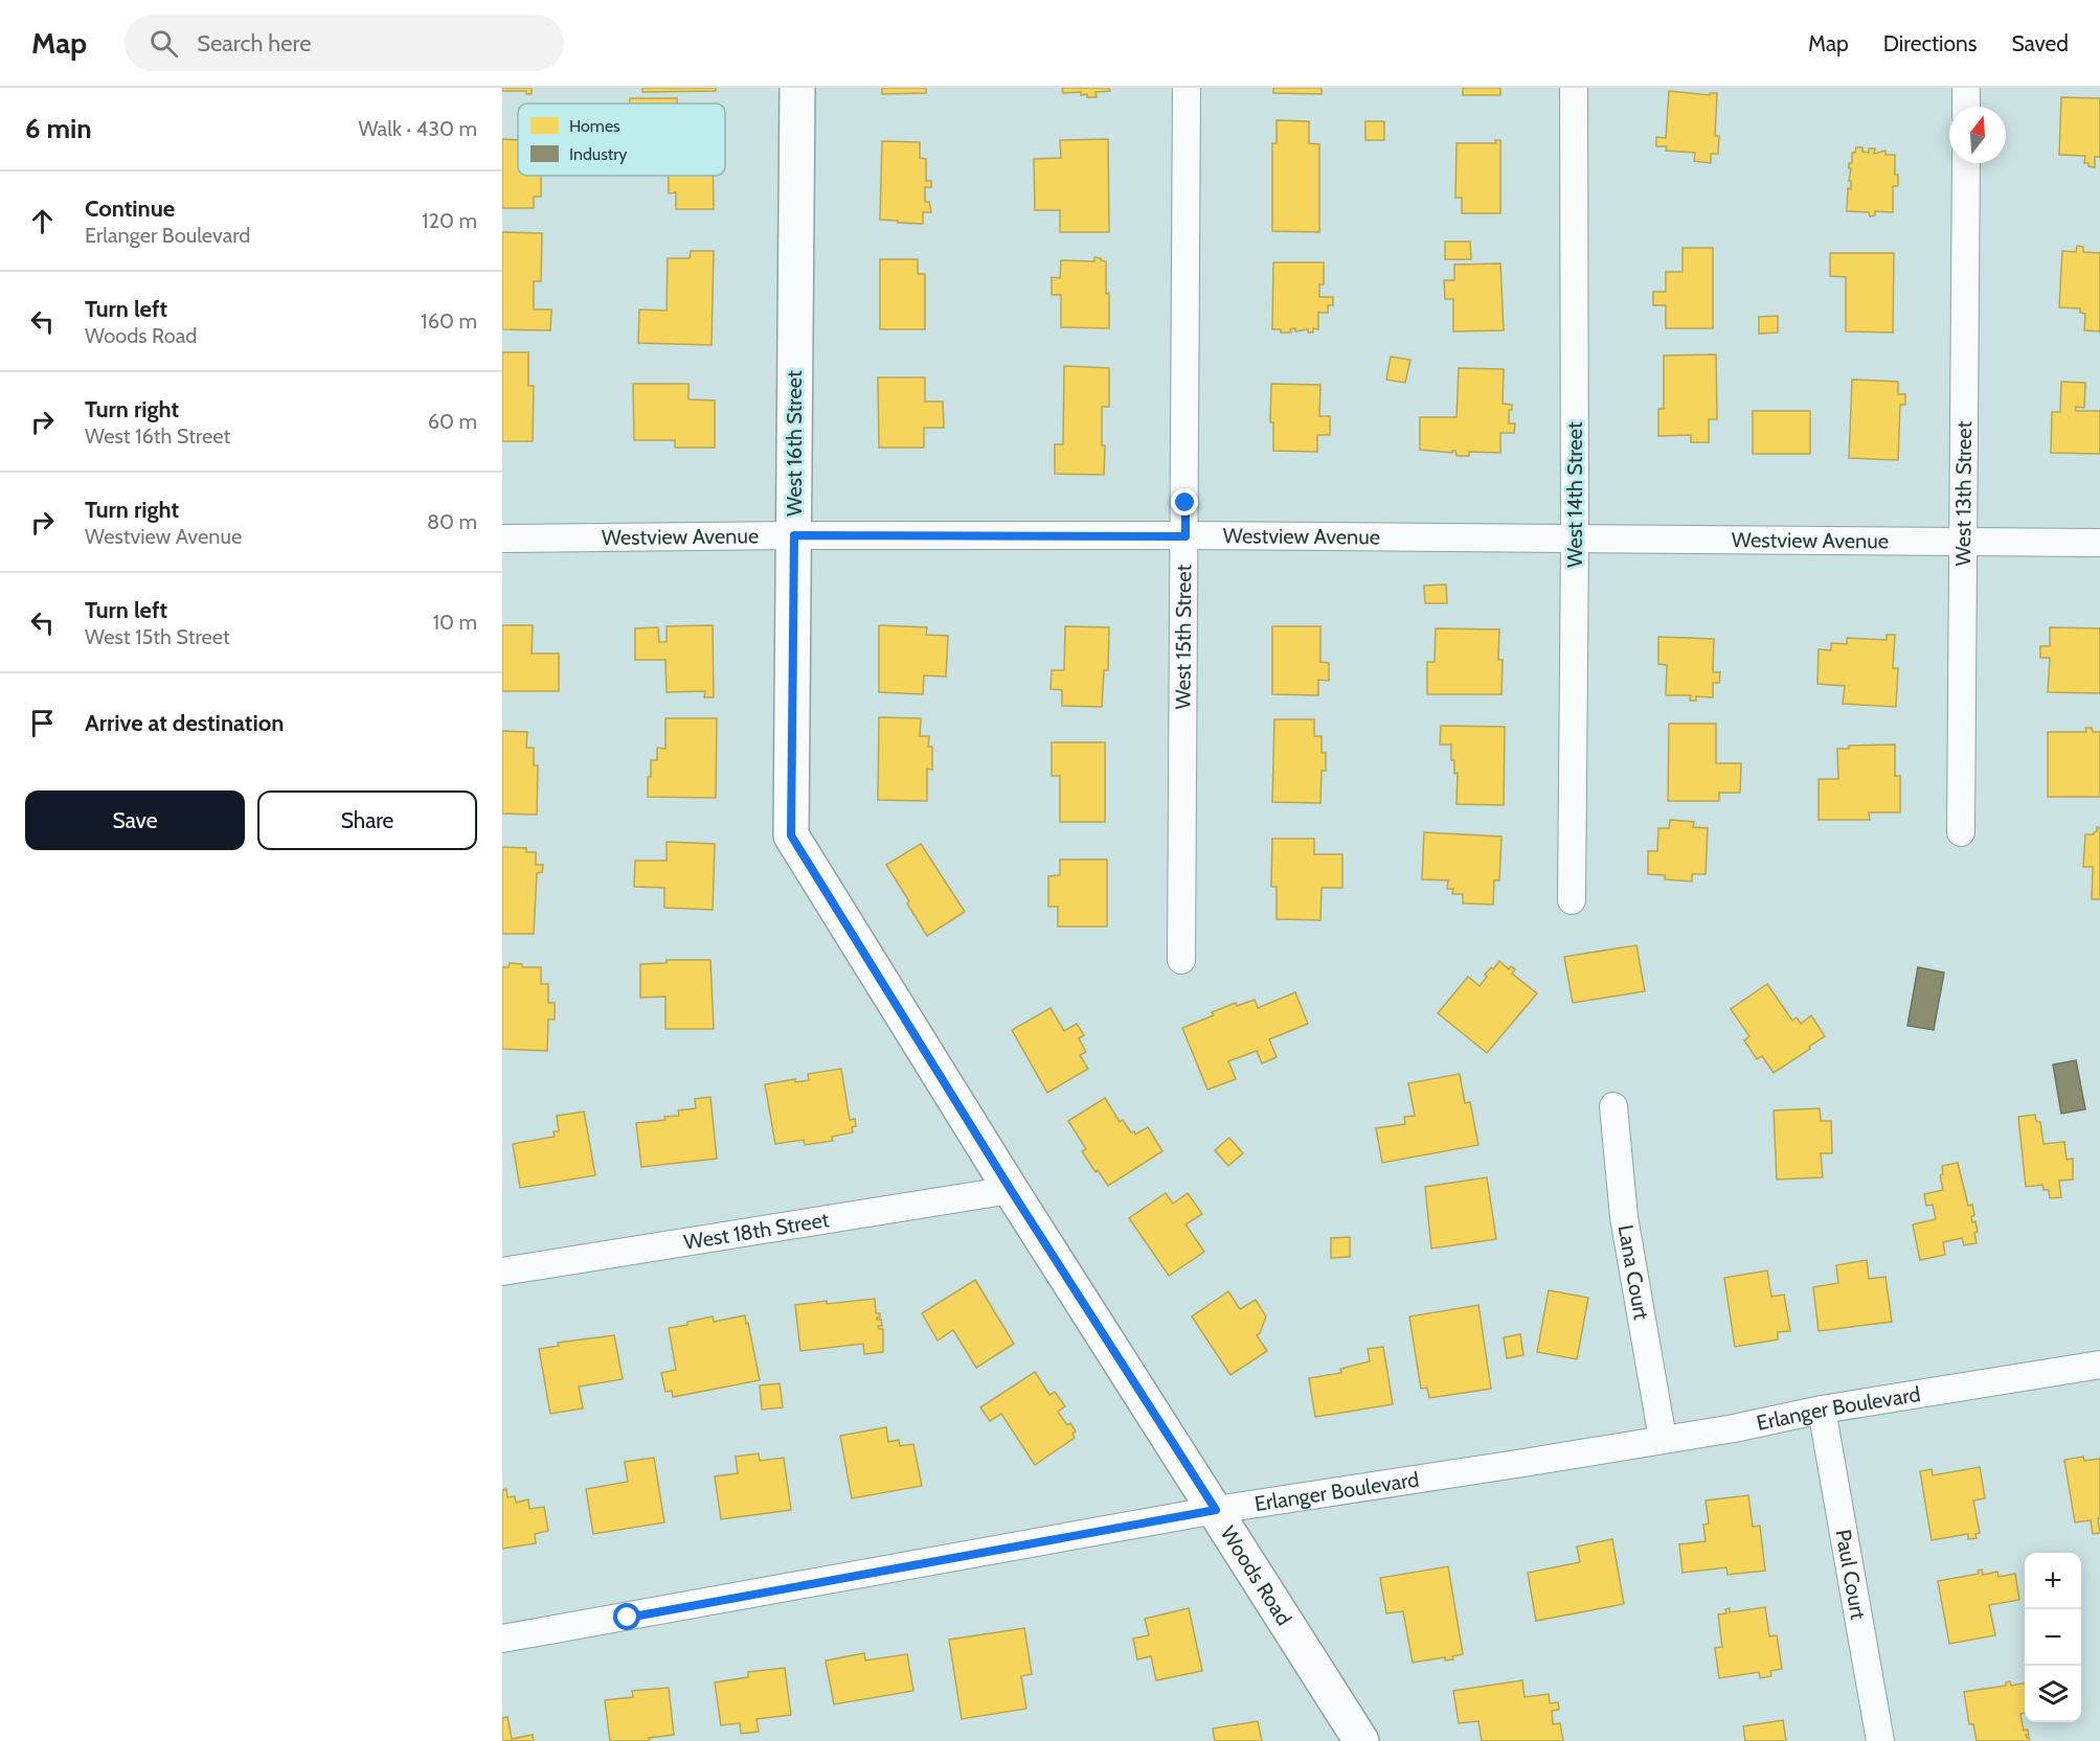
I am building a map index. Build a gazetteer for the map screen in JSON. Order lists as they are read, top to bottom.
{
  "streets": {
    "street": [
      "West 16th Street",
      "West 13th Street",
      "West 14th Street",
      "Westview Avenue",
      "West 15th Street",
      "West 18th Street",
      "Lana Court",
      "Erlanger Boulevard",
      "Woods Road",
      "Paul Court"
    ]
  },
  "crossings": [
    ["West 16th Street", "Westview Avenue"],
    ["West 16th Street", "Woods Road"],
    ["West 13th Street", "Westview Avenue"],
    ["West 14th Street", "Westview Avenue"],
    ["Westview Avenue", "West 15th Street"],
    ["West 18th Street", "Woods Road"],
    ["Lana Court", "Erlanger Boulevard"],
    ["Erlanger Boulevard", "Woods Road"],
    ["Erlanger Boulevard", "Paul Court"]
  ],
  "legend": ["Homes", "Industry"],
  "north": "top",
  "page": {
    "header": "Map",
    "search": "Search here",
    "nav": ["Map", "Directions", "Saved"],
    "heading": ["6 min", "Walk · 430 m"],
    "list": [
      ["Continue", "Erlanger Boulevard", "120 m"],
      ["Turn left", "Woods Road", "160 m"],
      ["Turn right", "West 16th Street", "60 m"],
      ["Turn right", "Westview Avenue", "80 m"],
      ["Turn left", "West 15th Street", "10 m"],
      "Arrive at destination"
    ],
    "buttons": ["Save", "Share"],
    "map_buttons": ["+", "−"]
  }
}
